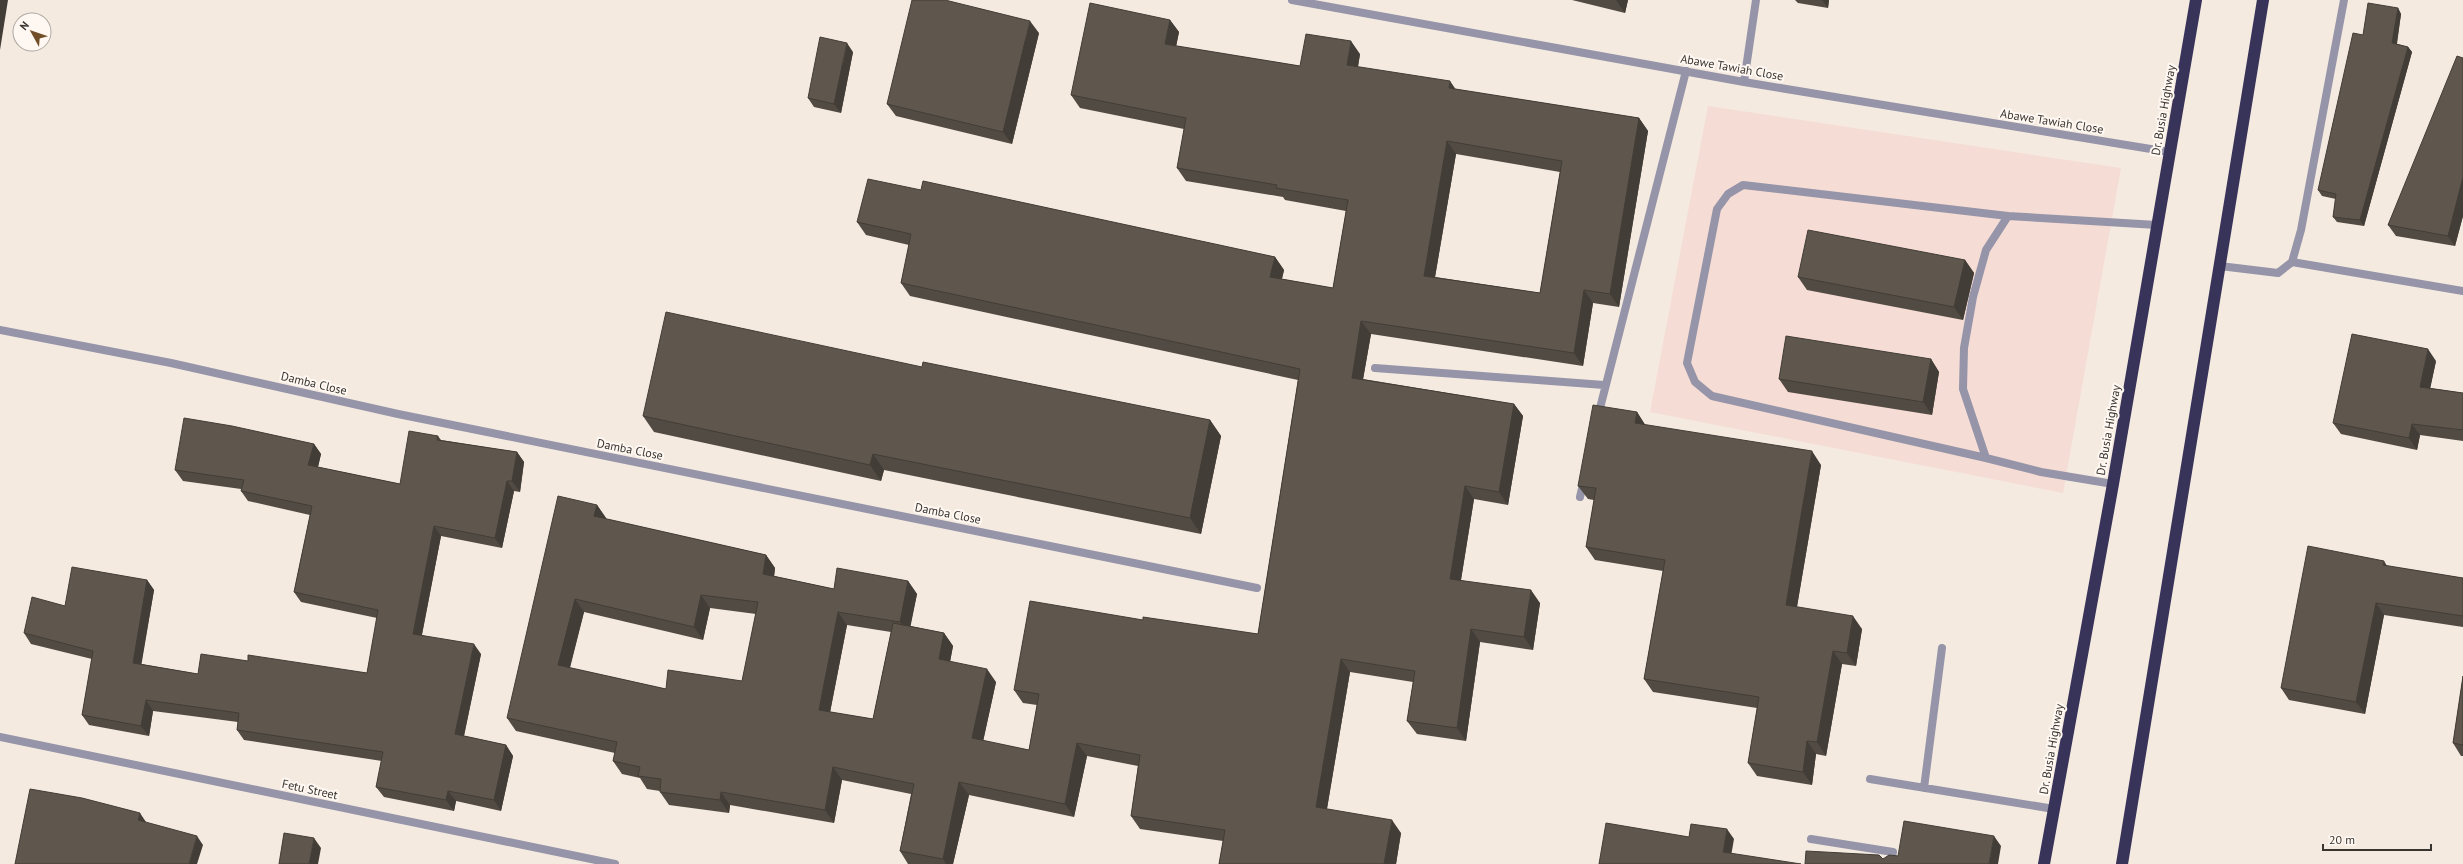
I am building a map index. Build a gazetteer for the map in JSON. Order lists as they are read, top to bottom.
{
  "streets": {
    "highway": ["Dr. Busia Highway"],
    "street": ["Abawe Tawiah Close", "Damba Close", "Fetu Street"]
  },
  "crossings": [
    ["Abawe Tawiah Close", "Dr. Busia Highway"]
  ],
  "scale_bar": "20 m",
  "north": "top left"
}
